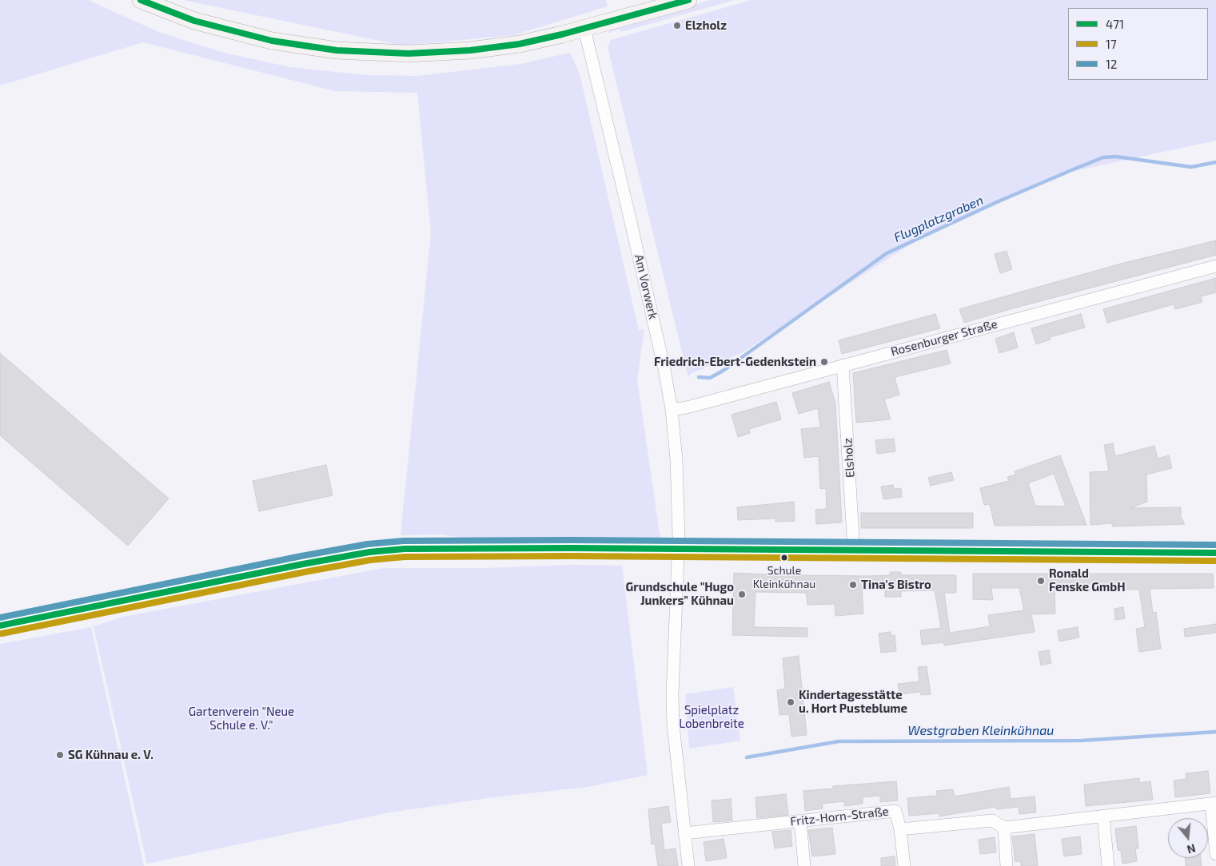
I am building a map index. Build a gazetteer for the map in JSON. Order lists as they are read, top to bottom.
{
  "streets": {
    "street": [
      "Am Vorwerk",
      "Rosenburger Straße",
      "Elsholz",
      "Fritz-Horn-Straße"
    ]
  },
  "crossings": [
    ["Am Vorwerk", "Rosenburger Straße"],
    ["Am Vorwerk", "Fritz-Horn-Straße"],
    ["Rosenburger Straße", "Elsholz"]
  ],
  "water": ["Flugplatzgraben", "Westgraben Kleinkühnau"],
  "parks": ["Spielplatz Lobenbreite", "Gartenverein \"Neue Schule e. V.\""],
  "places": [
    "Elzholz",
    "Friedrich-Ebert-Gedenkstein",
    "Schule Kleinkühnau",
    "Ronald Fenske GmbH",
    "Tina's Bistro",
    "Grundschule \"Hugo Junkers\" Kühnau",
    "Kindertagesstätte u. Hort Pusteblume",
    "SG Kühnau e. V."
  ],
  "lines": ["transit line 471", "transit line 12", "transit line 17"],
  "legend": ["471", "17", "12"],
  "north": "bottom"
}
